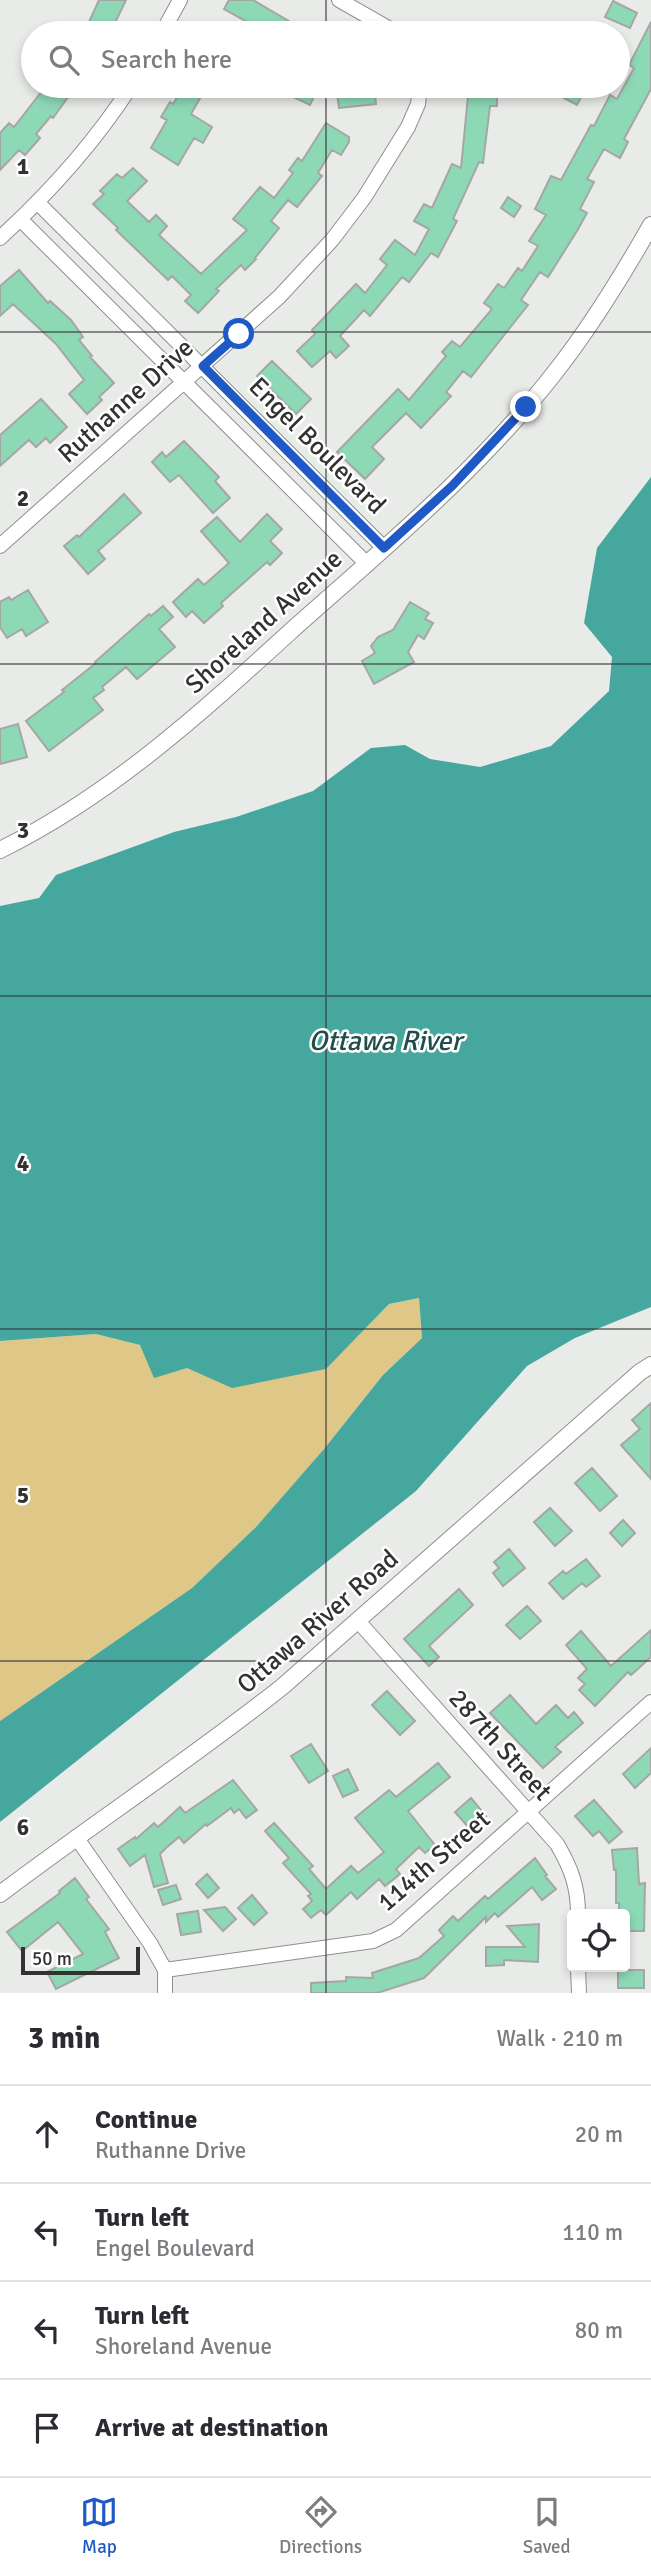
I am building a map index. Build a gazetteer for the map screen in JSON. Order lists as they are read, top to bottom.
{
  "streets": {
    "street": [
      "Ruthanne Drive",
      "Engel Boulevard",
      "Shoreland Avenue",
      "Ottawa River Road",
      "287th Street",
      "114th Street"
    ]
  },
  "crossings": [
    ["Ruthanne Drive", "Engel Boulevard"],
    ["Engel Boulevard", "Shoreland Avenue"],
    ["Ottawa River Road", "287th Street"],
    ["287th Street", "114th Street"]
  ],
  "water": ["Ottawa River"],
  "scale_bar": "50 m",
  "page": {
    "search": "Search here",
    "scale": "50 m",
    "heading": ["3 min", "Walk · 210 m"],
    "list": [
      ["Continue", "Ruthanne Drive", "20 m"],
      ["Turn left", "Engel Boulevard", "110 m"],
      ["Turn left", "Shoreland Avenue", "80 m"],
      "Arrive at destination"
    ],
    "nav": ["Map", "Directions", "Saved"]
  },
  "grid": {
    "rows": [
      "1",
      "2",
      "3",
      "4",
      "5",
      "6"
    ]
  }
}
